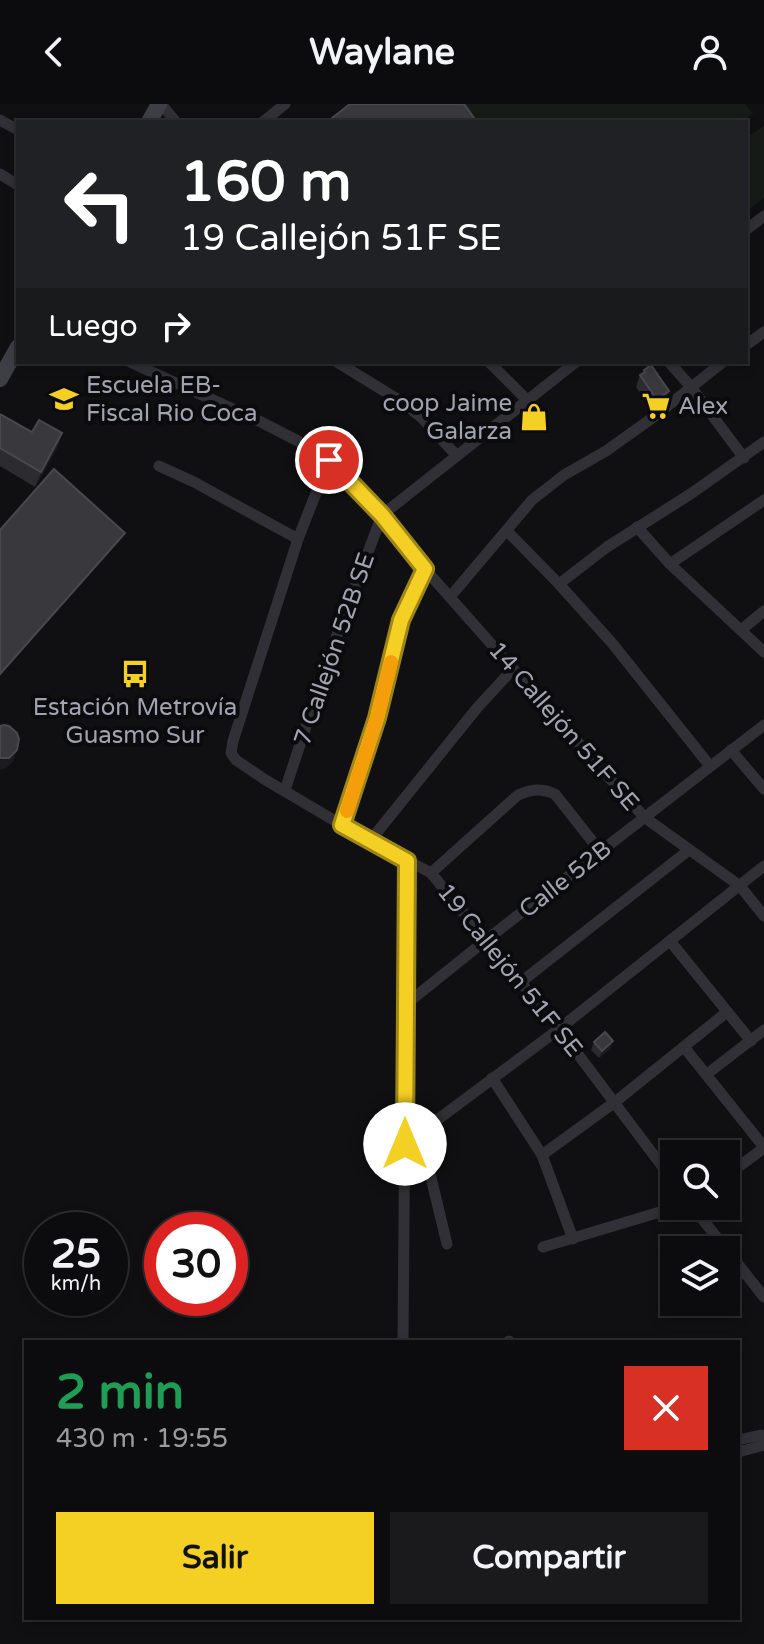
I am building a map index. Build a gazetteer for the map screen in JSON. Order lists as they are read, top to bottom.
{
  "streets": {
    "street": [
      "7 Callejón 52B SE",
      "14 Callejón 51F SE",
      "Calle 52B",
      "19 Callejón 51F SE"
    ]
  },
  "crossings": [
    ["7 Callejón 52B SE", "14 Callejón 51F SE"],
    ["7 Callejón 52B SE", "19 Callejón 51F SE"],
    ["14 Callejón 51F SE", "Calle 52B"],
    ["Calle 52B", "19 Callejón 51F SE"]
  ],
  "places": {
    "school or university": ["Escuela EB- Fiscal Rio Coca"],
    "supermarket": ["Alex"],
    "shop": ["coop Jaime Galarza"],
    "bus stop": ["Estación Metrovía Guasmo Sur"]
  },
  "page": {
    "header": "Waylane",
    "turn": ["160 m", "19 Callejón 51F SE"],
    "then": "Luego",
    "speed": "25 km/h",
    "limit": "30",
    "heading": ["2 min", "430 m · 19:55"],
    "buttons": ["Salir", "Compartir"]
  }
}
